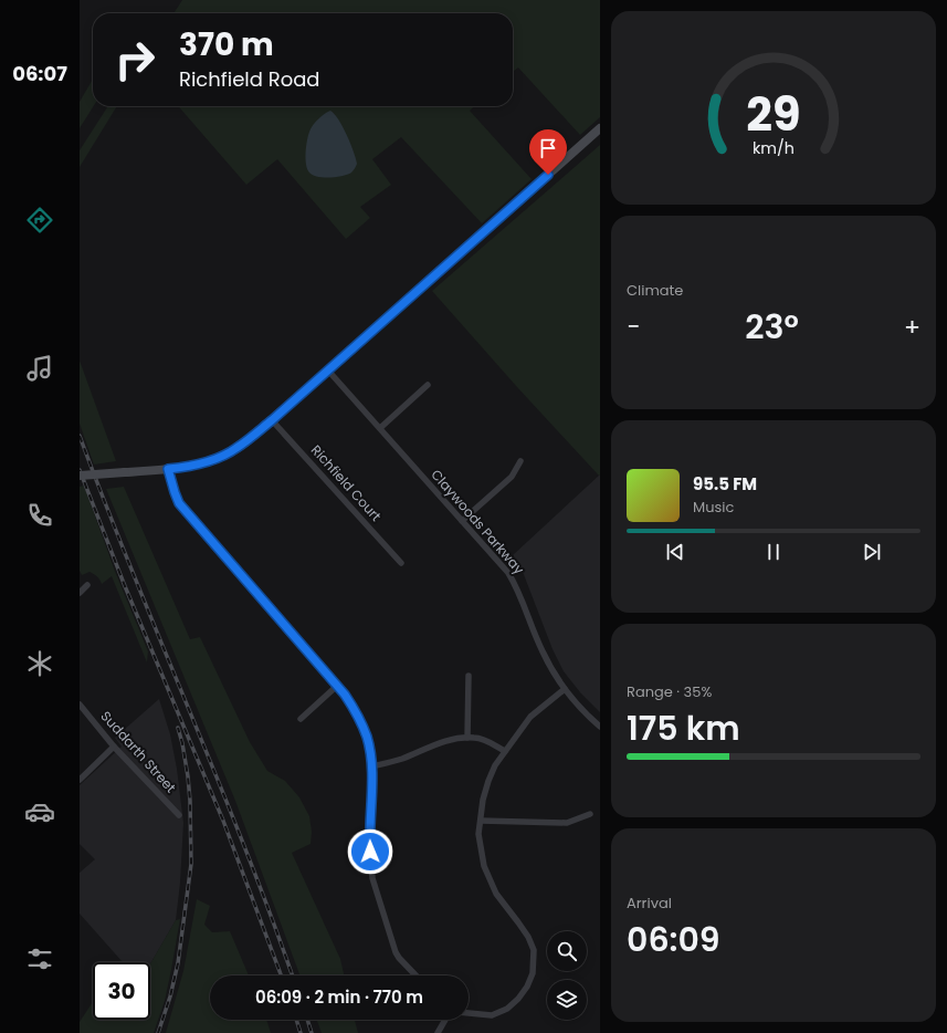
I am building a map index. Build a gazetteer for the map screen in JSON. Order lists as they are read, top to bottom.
{
  "streets": {
    "street": ["Richfield Court", "Claywoods Parkway", "Suddarth Street"]
  },
  "page": {
    "tabs": "06:07",
    "turn": ["370 m", "Richfield Road"],
    "tile": [
      "Climate",
      ["Range · 35%", "175 km"],
      ["Arrival", "06:09"]
    ],
    "heat": ["−", "23°", "+"],
    "song": ["95.5 FM", "Music"],
    "limit": "30",
    "trip": "06:09 · 2 min · 770 m",
    "gauge": ["29", "km/h"]
  }
}
